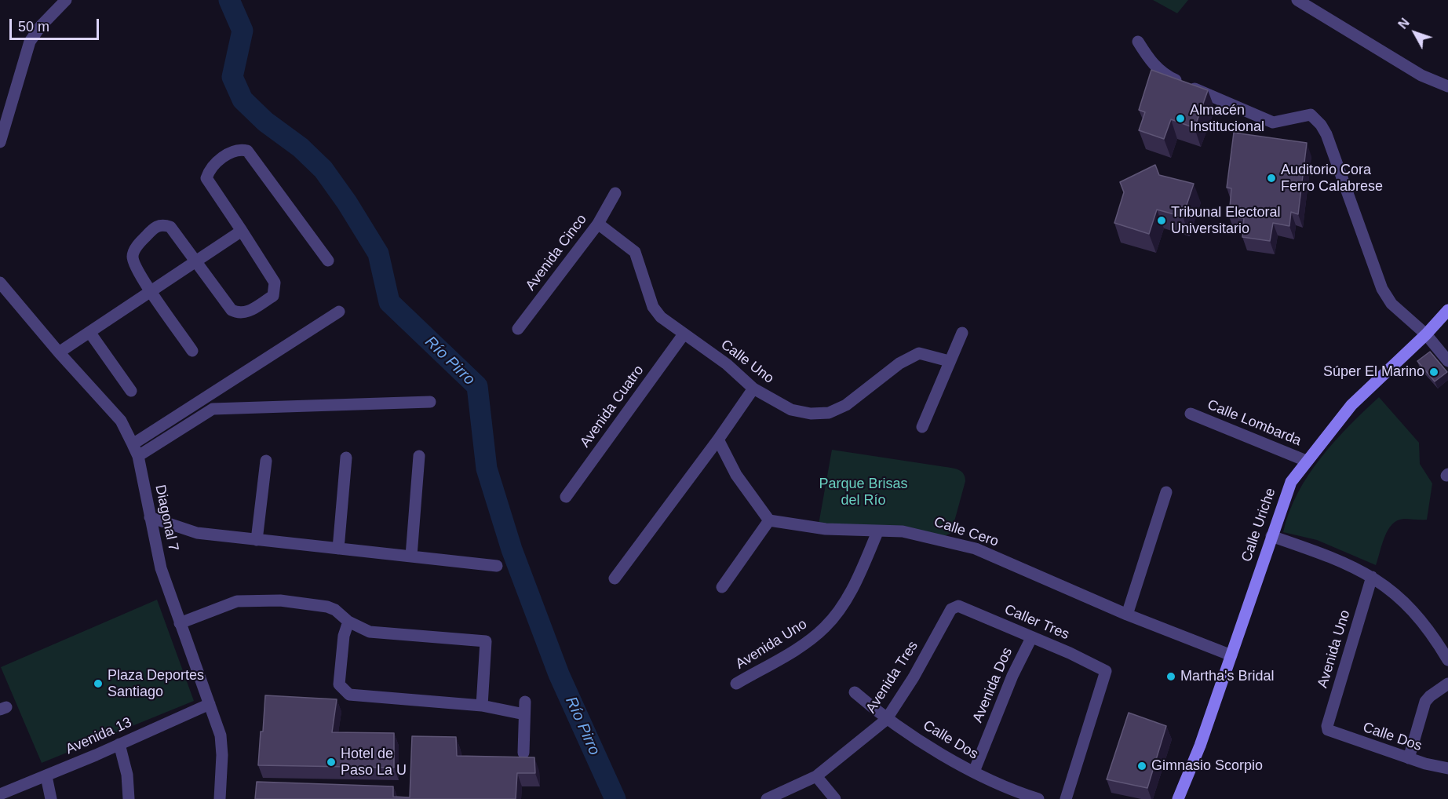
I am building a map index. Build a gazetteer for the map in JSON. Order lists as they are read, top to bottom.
{
  "streets": {
    "main road": ["Calle Uriche"],
    "street": [
      "Avenida Cinco",
      "Calle Uno",
      "Avenida Cuatro",
      "Calle Lombarda",
      "Diagonal 7",
      "Calle Cero",
      "Caller Tres",
      "Avenida Uno",
      "Avenida Tres",
      "Avenida Dos",
      "Avenida 13",
      "Calle Dos"
    ]
  },
  "crossings": [
    ["Avenida Cinco", "Calle Uno"],
    ["Calle Uno", "Avenida Cuatro"],
    ["Calle Lombarda", "Calle Uriche"],
    ["Diagonal 7", "Avenida 13"],
    ["Calle Uriche", "Calle Cero"],
    ["Calle Cero", "Avenida Uno"],
    ["Caller Tres", "Avenida Tres"],
    ["Caller Tres", "Avenida Dos"],
    ["Avenida Uno", "Calle Dos"],
    ["Avenida Tres", "Calle Dos"],
    ["Avenida Dos", "Calle Dos"]
  ],
  "water": ["Río Pirro"],
  "parks": ["Parque Brisas del Río"],
  "places": [
    "Almacén Institucional",
    "Auditorio Cora Ferro Calabrese",
    "Tribunal Electoral Universitario",
    "Súper El Marino",
    "Martha's Bridal",
    "Plaza Deportes Santiago",
    "Hotel de Paso La U",
    "Gimnasio Scorpio"
  ],
  "scale_bar": "50 m",
  "north": "top left"
}
